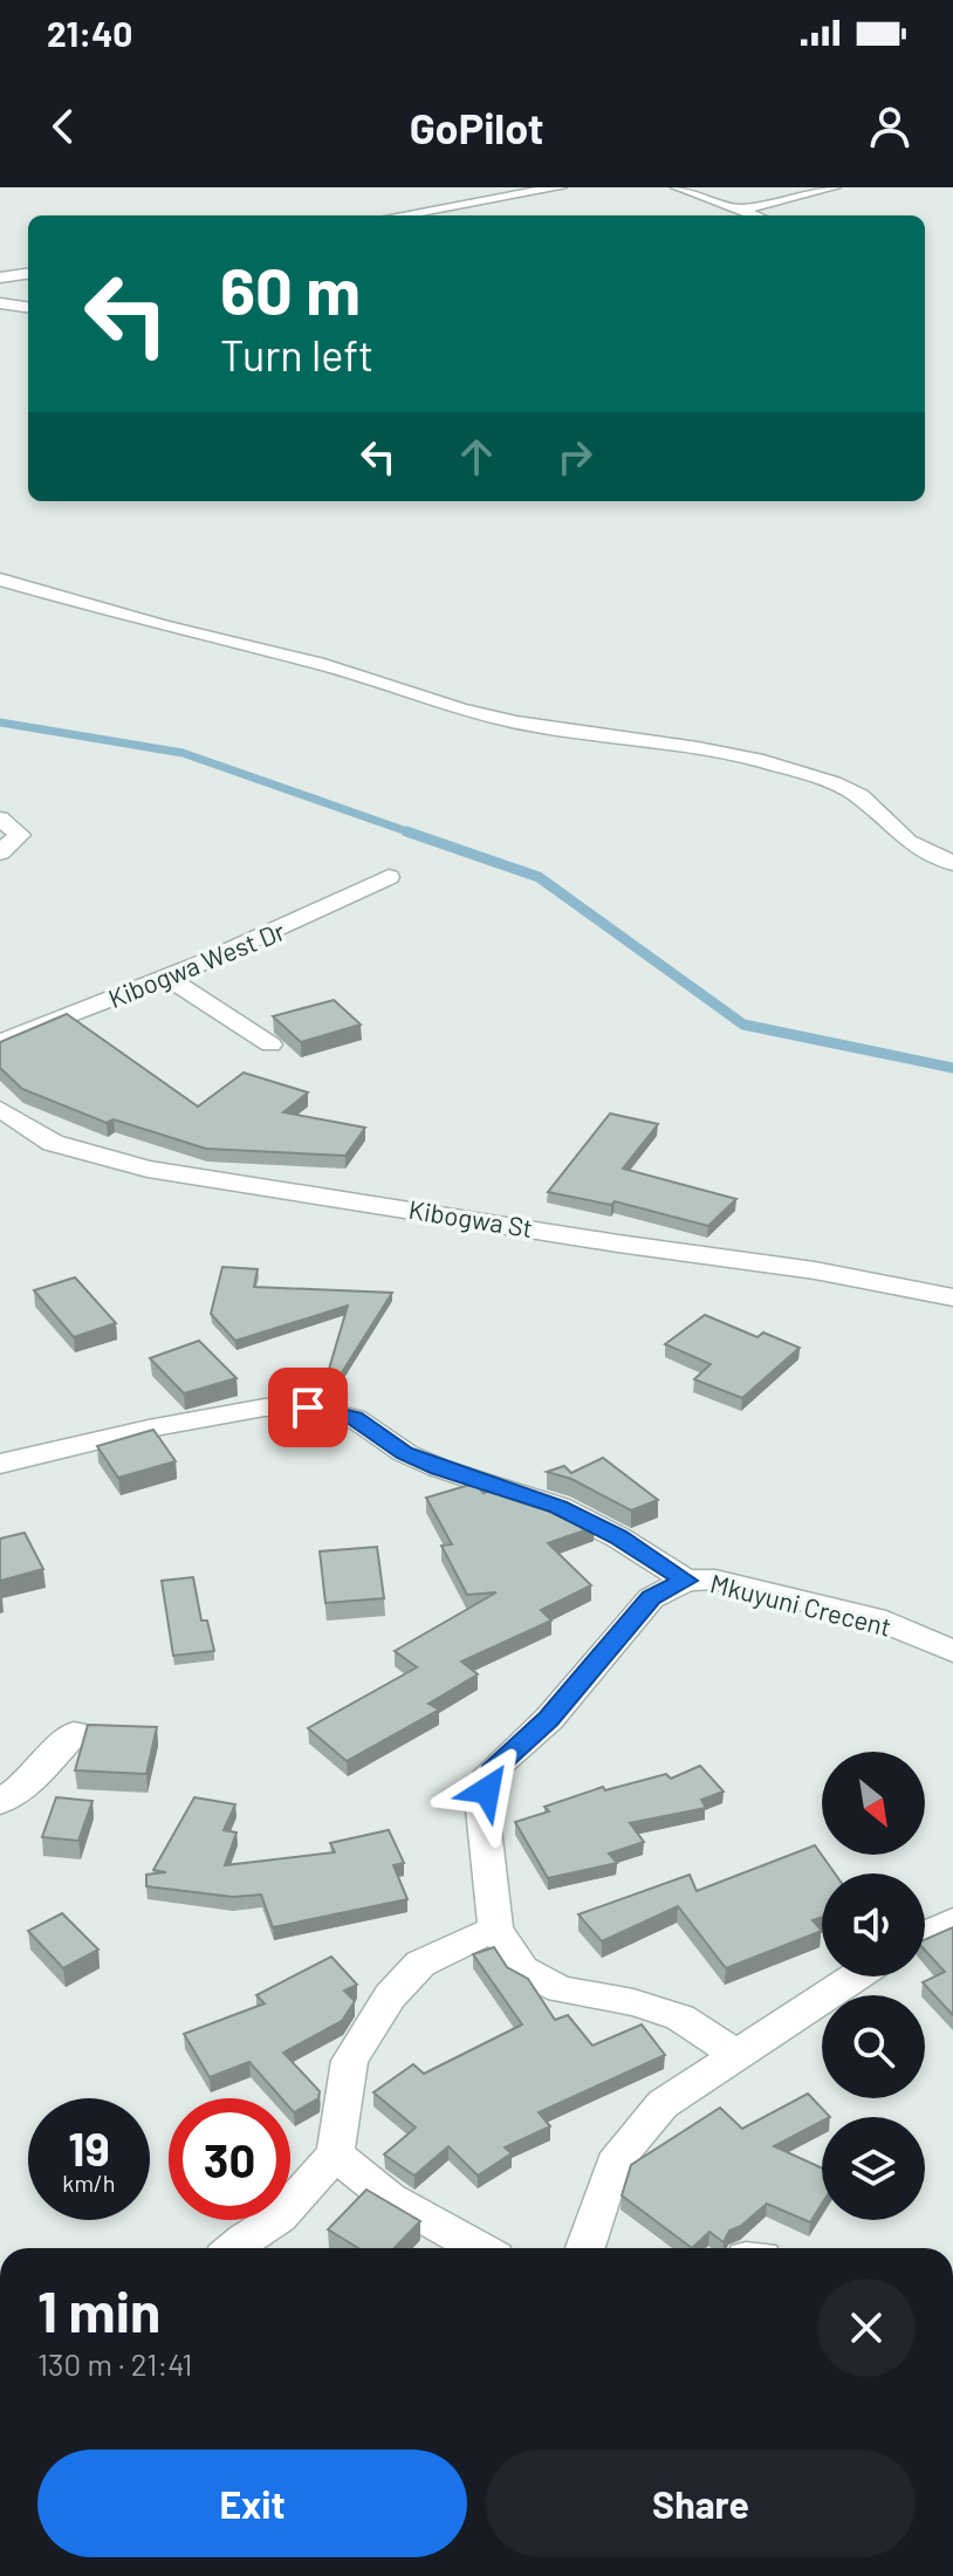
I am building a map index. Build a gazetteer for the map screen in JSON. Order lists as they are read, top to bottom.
{
  "streets": {
    "street": ["Kibogwa West Dr", "Kibogwa St", "Mkuyuni Crecent"]
  },
  "north": "bottom right",
  "page": {
    "status": "21:40",
    "header": "GoPilot",
    "turn": ["60 m", "Turn left"],
    "speed": "19 km/h",
    "limit": "30",
    "heading": ["1 min", "130 m · 21:41"],
    "buttons": ["Exit", "Share"]
  }
}
